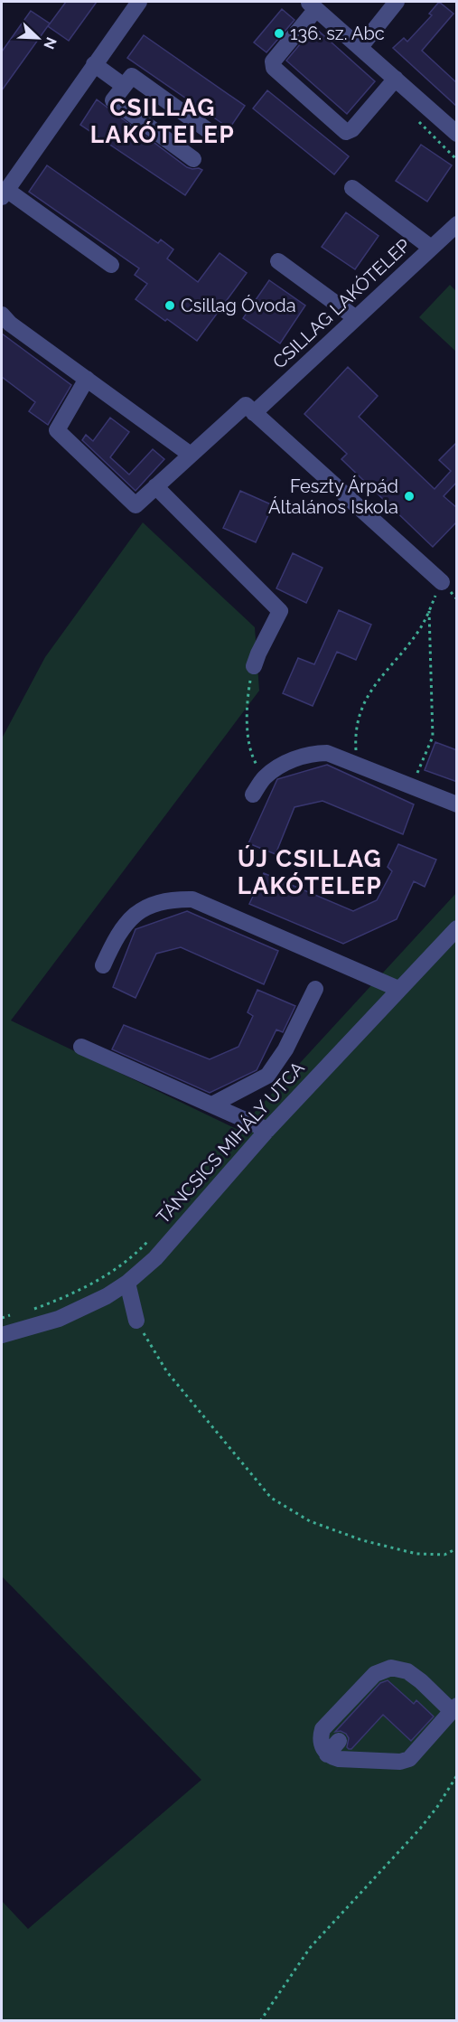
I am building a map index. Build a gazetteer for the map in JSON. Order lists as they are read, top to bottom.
{
  "streets": {
    "street": ["CSILLAG LAKÓTELEP", "TÁNCSICS MIHÁLY UTCA"]
  },
  "districts": ["CSILLAG LAKÓTELEP", "ÚJ CSILLAG LAKÓTELEP"],
  "places": ["136. sz. Abc", "Csillag Óvoda", "Feszty Árpád Általános Iskola"],
  "north": "bottom right"
}
